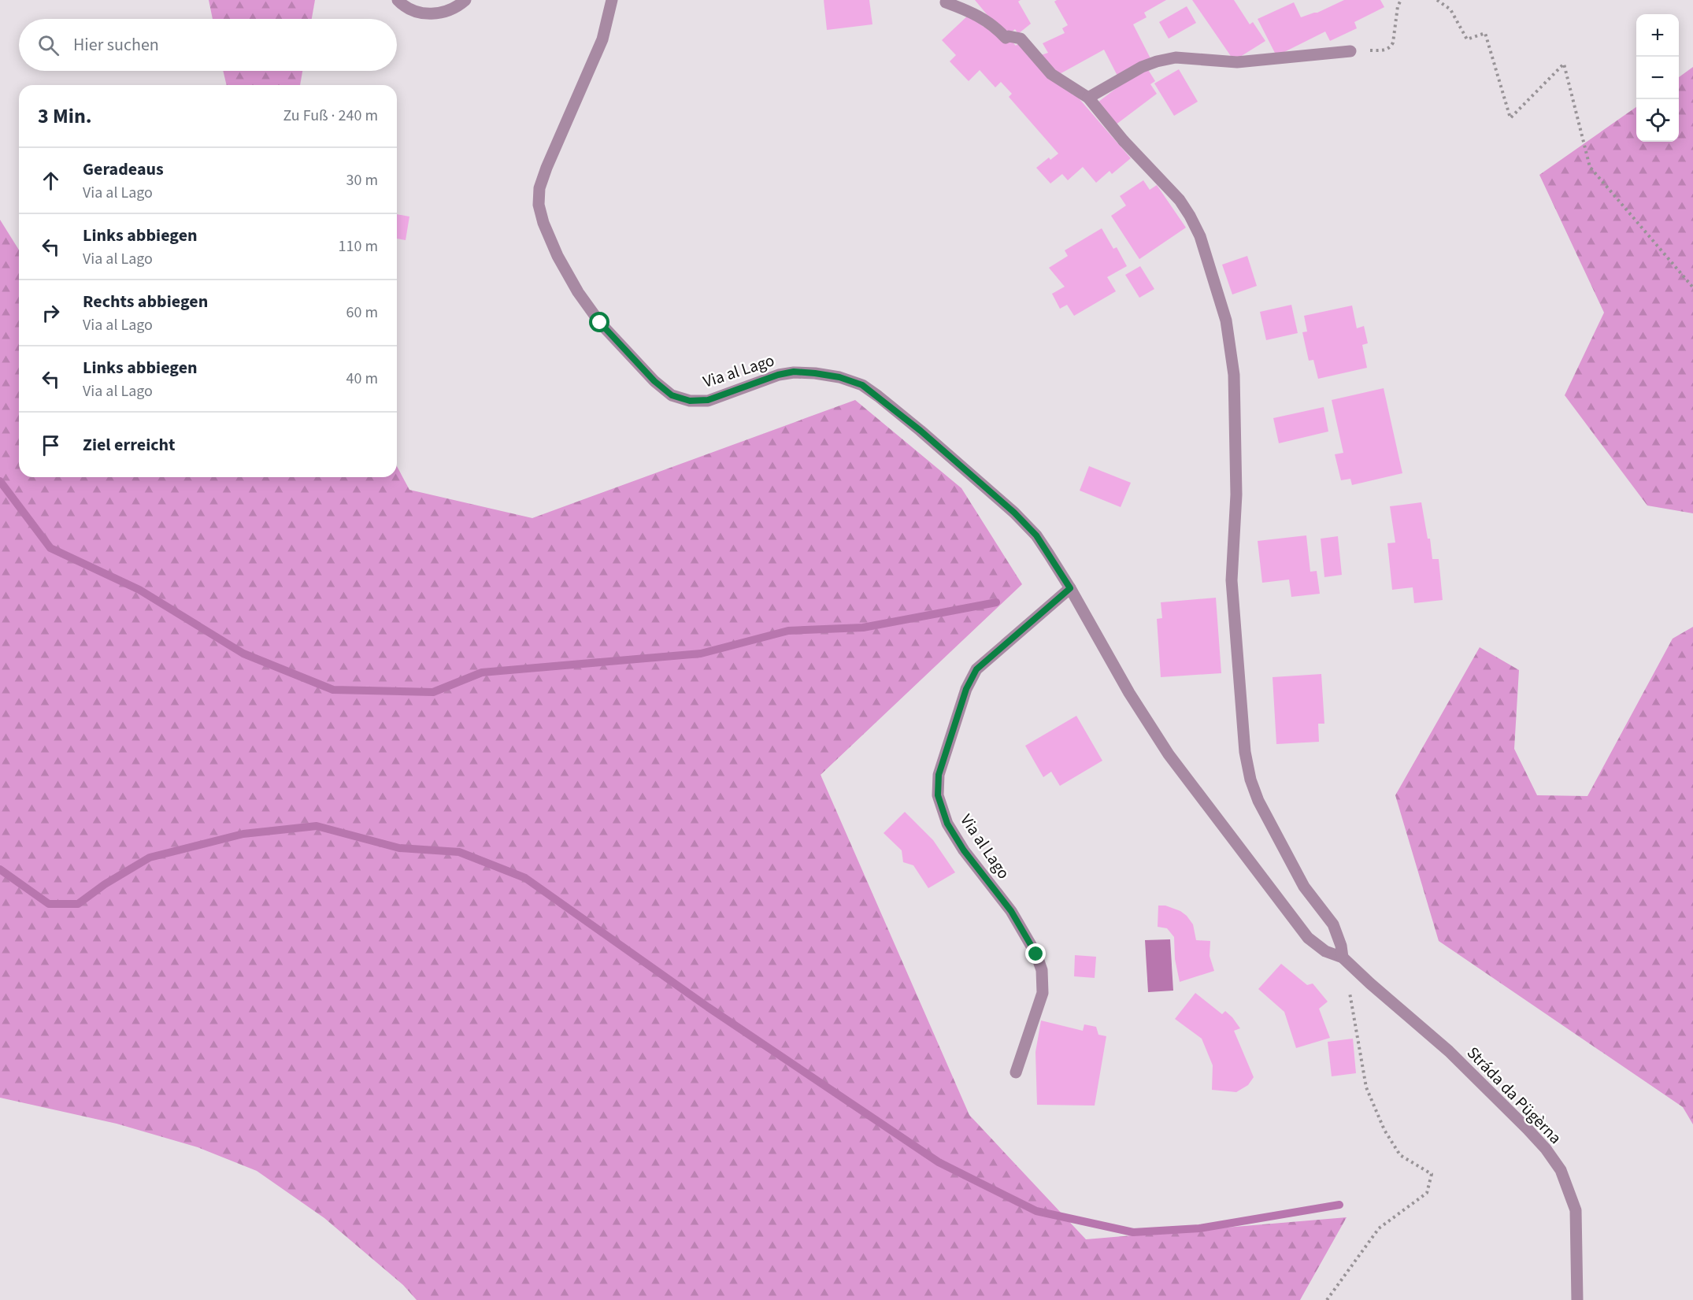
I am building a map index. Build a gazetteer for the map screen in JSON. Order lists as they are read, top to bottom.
{
  "streets": {
    "street": ["Via al Lago", "Stráda da Pügèrna"]
  },
  "crossings": [
    ["Via al Lago", "Stráda da Pügèrna"]
  ],
  "page": {
    "map_buttons": ["+", "−"],
    "search": "Hier suchen",
    "heading": ["3 Min.", "Zu Fuß · 240 m"],
    "list": [
      ["Geradeaus", "Via al Lago", "30 m"],
      ["Links abbiegen", "Via al Lago", "110 m"],
      ["Rechts abbiegen", "Via al Lago", "60 m"],
      ["Links abbiegen", "Via al Lago", "40 m"],
      "Ziel erreicht"
    ]
  }
}
